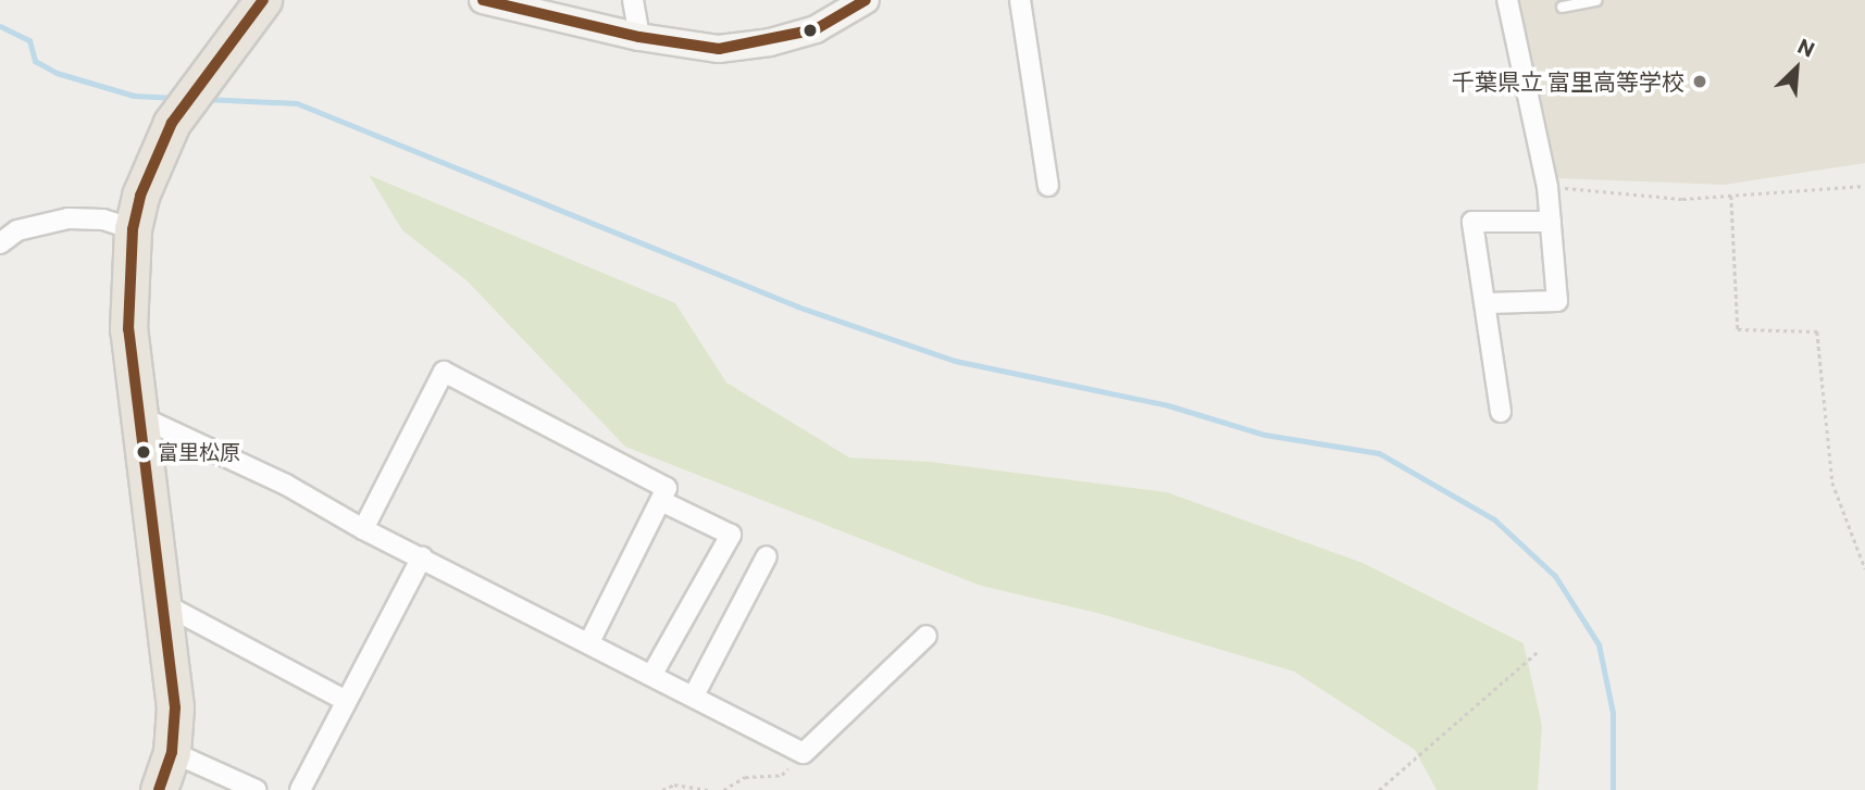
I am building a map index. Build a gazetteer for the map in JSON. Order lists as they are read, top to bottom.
{
  "places": ["千葉県立 富里高等学校", "富里松原"],
  "north": "top right"
}
